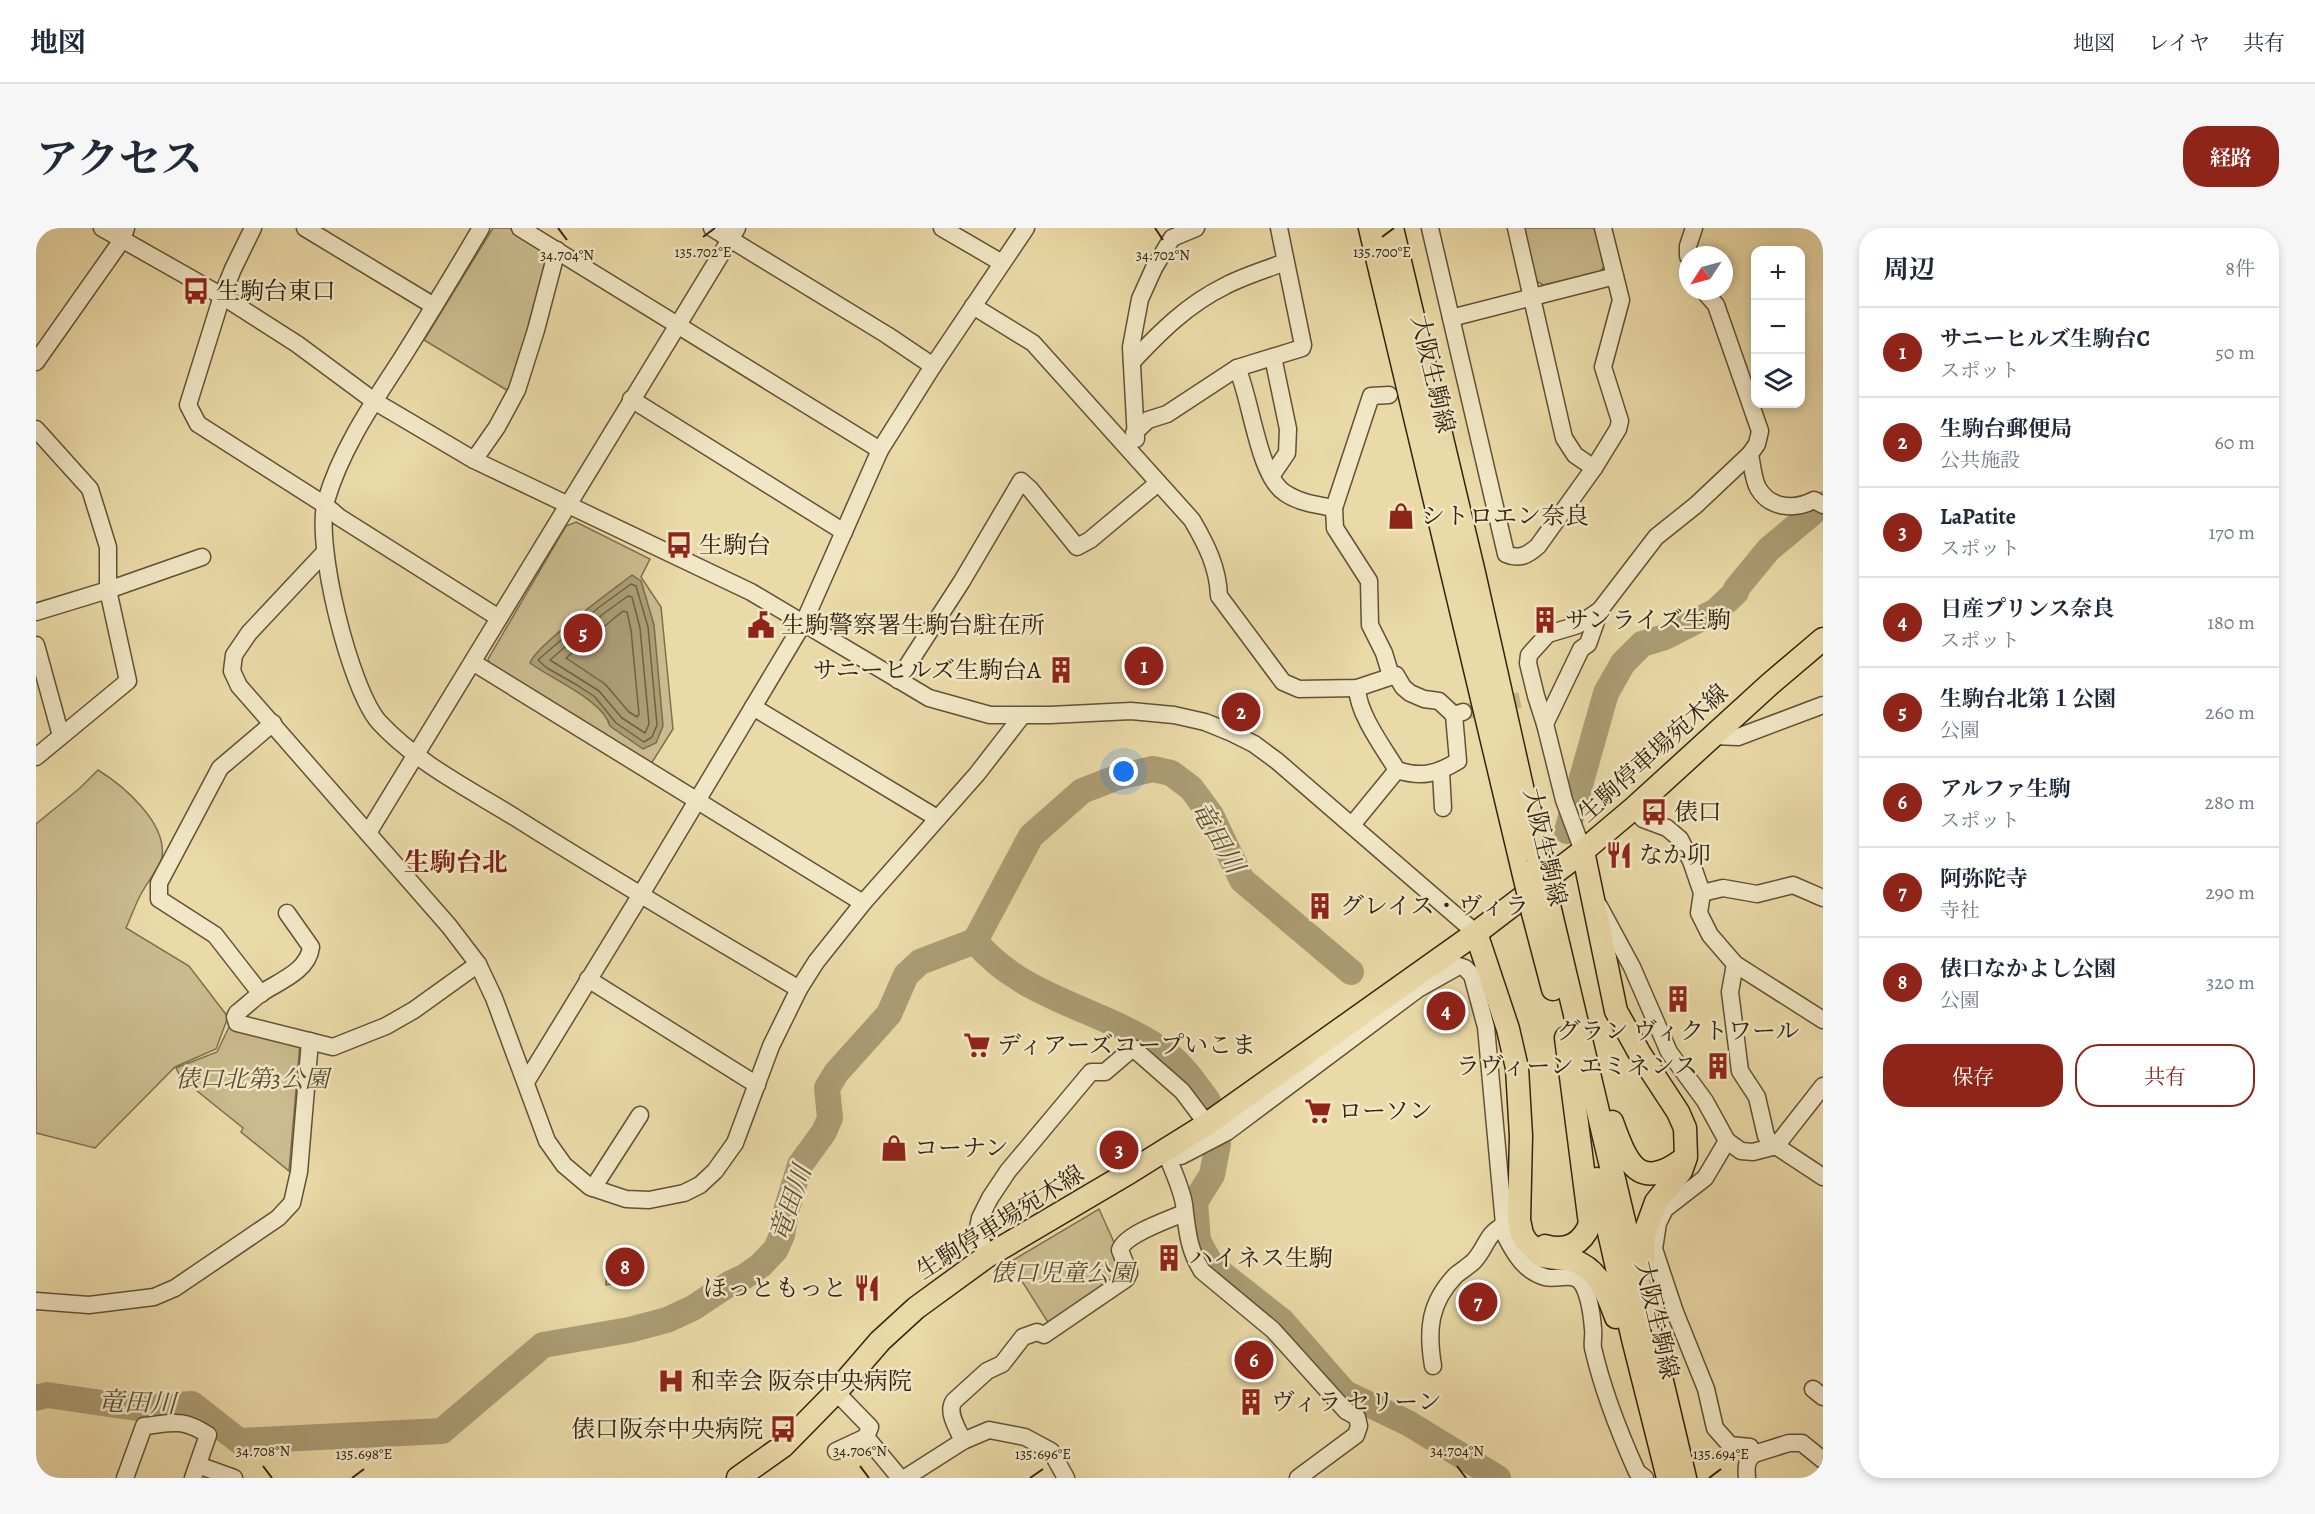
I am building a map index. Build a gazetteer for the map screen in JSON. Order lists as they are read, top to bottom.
{
  "streets": {
    "main road": ["大阪生駒線", "生駒停車場宛木線"]
  },
  "districts": ["生駒台北"],
  "water": ["竜田川"],
  "parks": ["俵口北第3公園", "俵口児童公園"],
  "places": {
    "bus stop": [
      "生駒台東口",
      "生駒台",
      "俵口",
      "俵口阪奈中央病院"
    ],
    "shop": ["シトロエン奈良", "コーナン"],
    "building": [
      "サンライズ生駒",
      "サニーヒルズ生駒台A",
      "グレイス・ヴィラ",
      "グラン ヴィクトワール",
      "ラヴィーン エミネンス",
      "ハイネス生駒",
      "ヴィラ セリーン"
    ],
    "public building": ["生駒警察署生駒台駐在所"],
    "restaurant": ["なか卯", "ほっともっと"],
    "supermarket": ["ディアーズコープいこま", "ローソン"],
    "hospital": ["和幸会 阪奈中央病院"]
  },
  "north": "bottom left",
  "page": {
    "header": "地図",
    "nav": ["地図", "レイヤ", "共有"],
    "title": "アクセス",
    "buttons": [
      "経路",
      ["保存", "共有"]
    ],
    "heading": ["周辺", "8件"],
    "map_buttons": ["+", "−"],
    "list": [
      {
        "mark": "1",
        "name": "サニーヒルズ生駒台C",
        "note": "スポット",
        "value": "50 m"
      },
      {
        "mark": "2",
        "name": "生駒台郵便局",
        "note": "公共施設",
        "value": "60 m"
      },
      {
        "mark": "3",
        "name": "LaPatite",
        "note": "スポット",
        "value": "170 m"
      },
      {
        "mark": "4",
        "name": "日産プリンス奈良",
        "note": "スポット",
        "value": "180 m"
      },
      {
        "mark": "5",
        "name": "生駒台北第１公園",
        "note": "公園",
        "value": "260 m"
      },
      {
        "mark": "6",
        "name": "アルファ生駒",
        "note": "スポット",
        "value": "280 m"
      },
      {
        "mark": "7",
        "name": "阿弥陀寺",
        "note": "寺社",
        "value": "290 m"
      },
      {
        "mark": "8",
        "name": "俵口なかよし公園",
        "note": "公園",
        "value": "320 m"
      }
    ],
    "pins": [
      "5",
      "1",
      "2",
      "4",
      "3",
      "8",
      "7",
      "6"
    ]
  },
  "coordinates": [
    "135.702°E",
    "135.700°E",
    "34.704°N",
    "34.702°N",
    "34.708°N",
    "34.706°N",
    "135.698°E",
    "135.696°E",
    "135.694°E"
  ]
}
